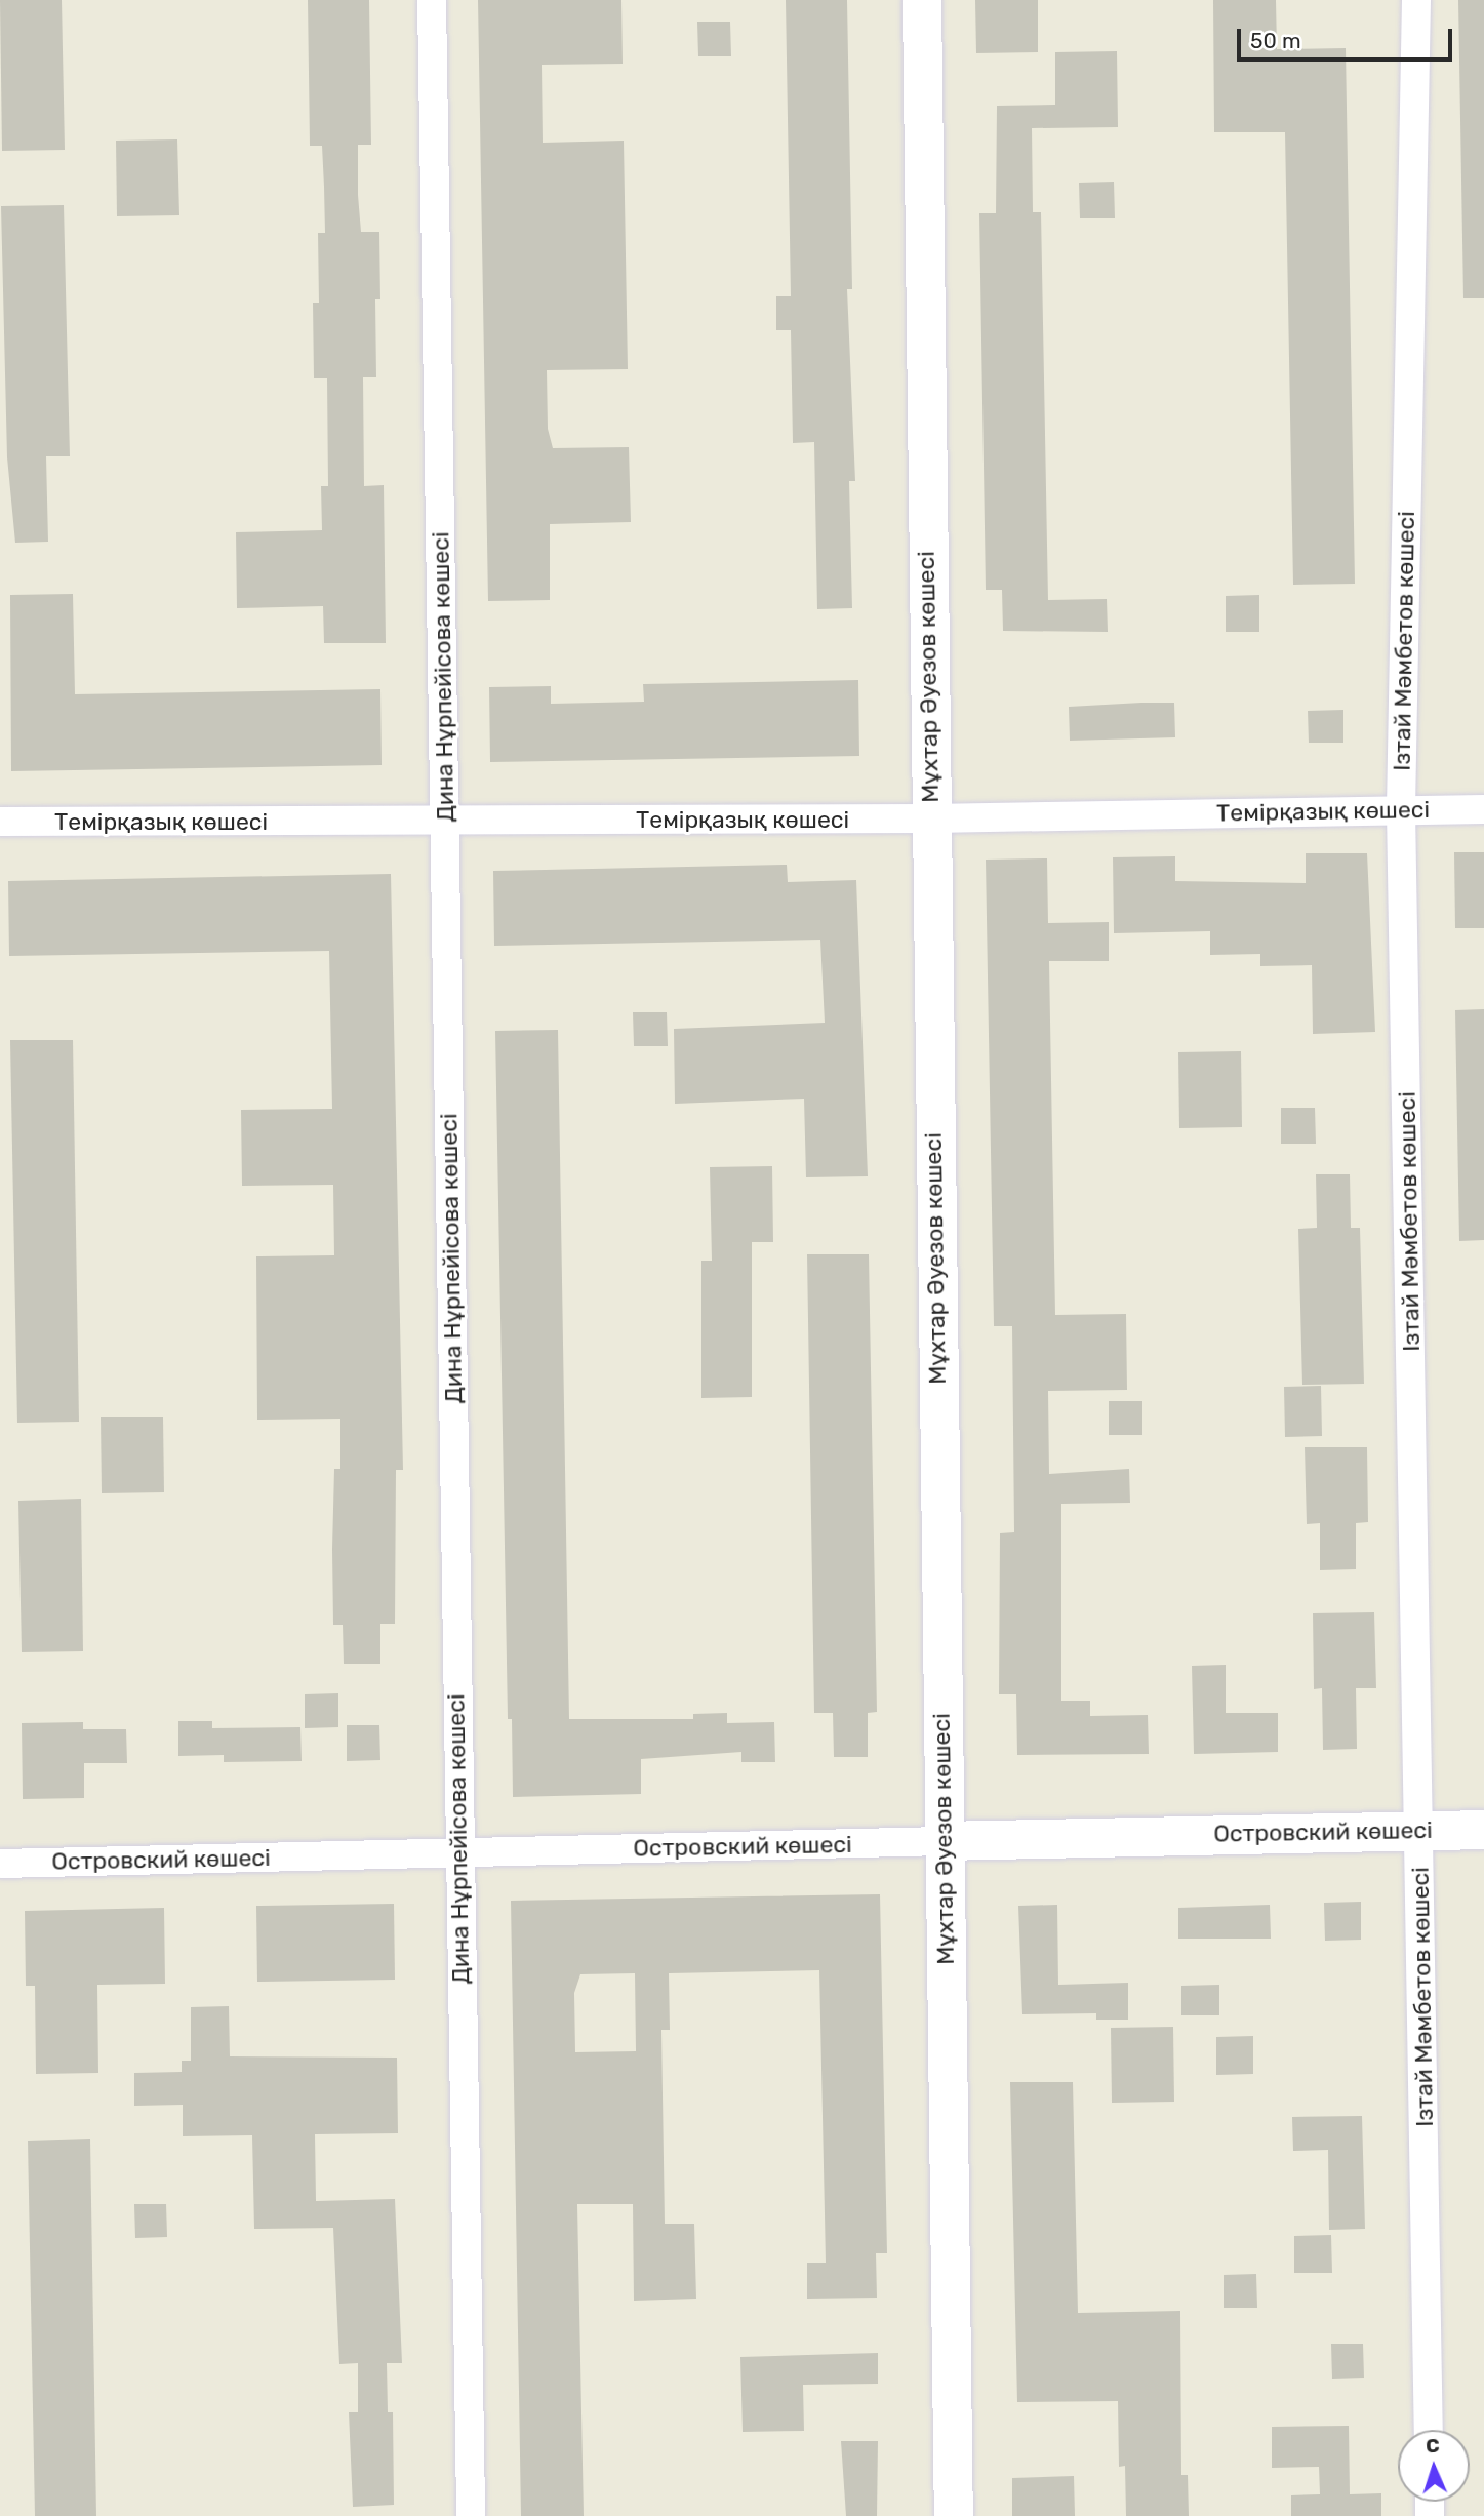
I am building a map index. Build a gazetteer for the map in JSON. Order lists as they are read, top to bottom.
{
  "streets": {
    "street": [
      "Ізтай Мәмбетов көшесі",
      "Дина Нұрпейісова көшесі",
      "Мұхтар Әуезов көшесі",
      "Темірқазық көшесі",
      "Островский көшесі"
    ]
  },
  "crossings": [
    ["Ізтай Мәмбетов көшесі", "Темірқазық көшесі"],
    ["Ізтай Мәмбетов көшесі", "Островский көшесі"],
    ["Дина Нұрпейісова көшесі", "Темірқазық көшесі"],
    ["Дина Нұрпейісова көшесі", "Островский көшесі"],
    ["Мұхтар Әуезов көшесі", "Темірқазық көшесі"],
    ["Мұхтар Әуезов көшесі", "Островский көшесі"]
  ],
  "scale_bar": "50 m",
  "north": "top"
}
